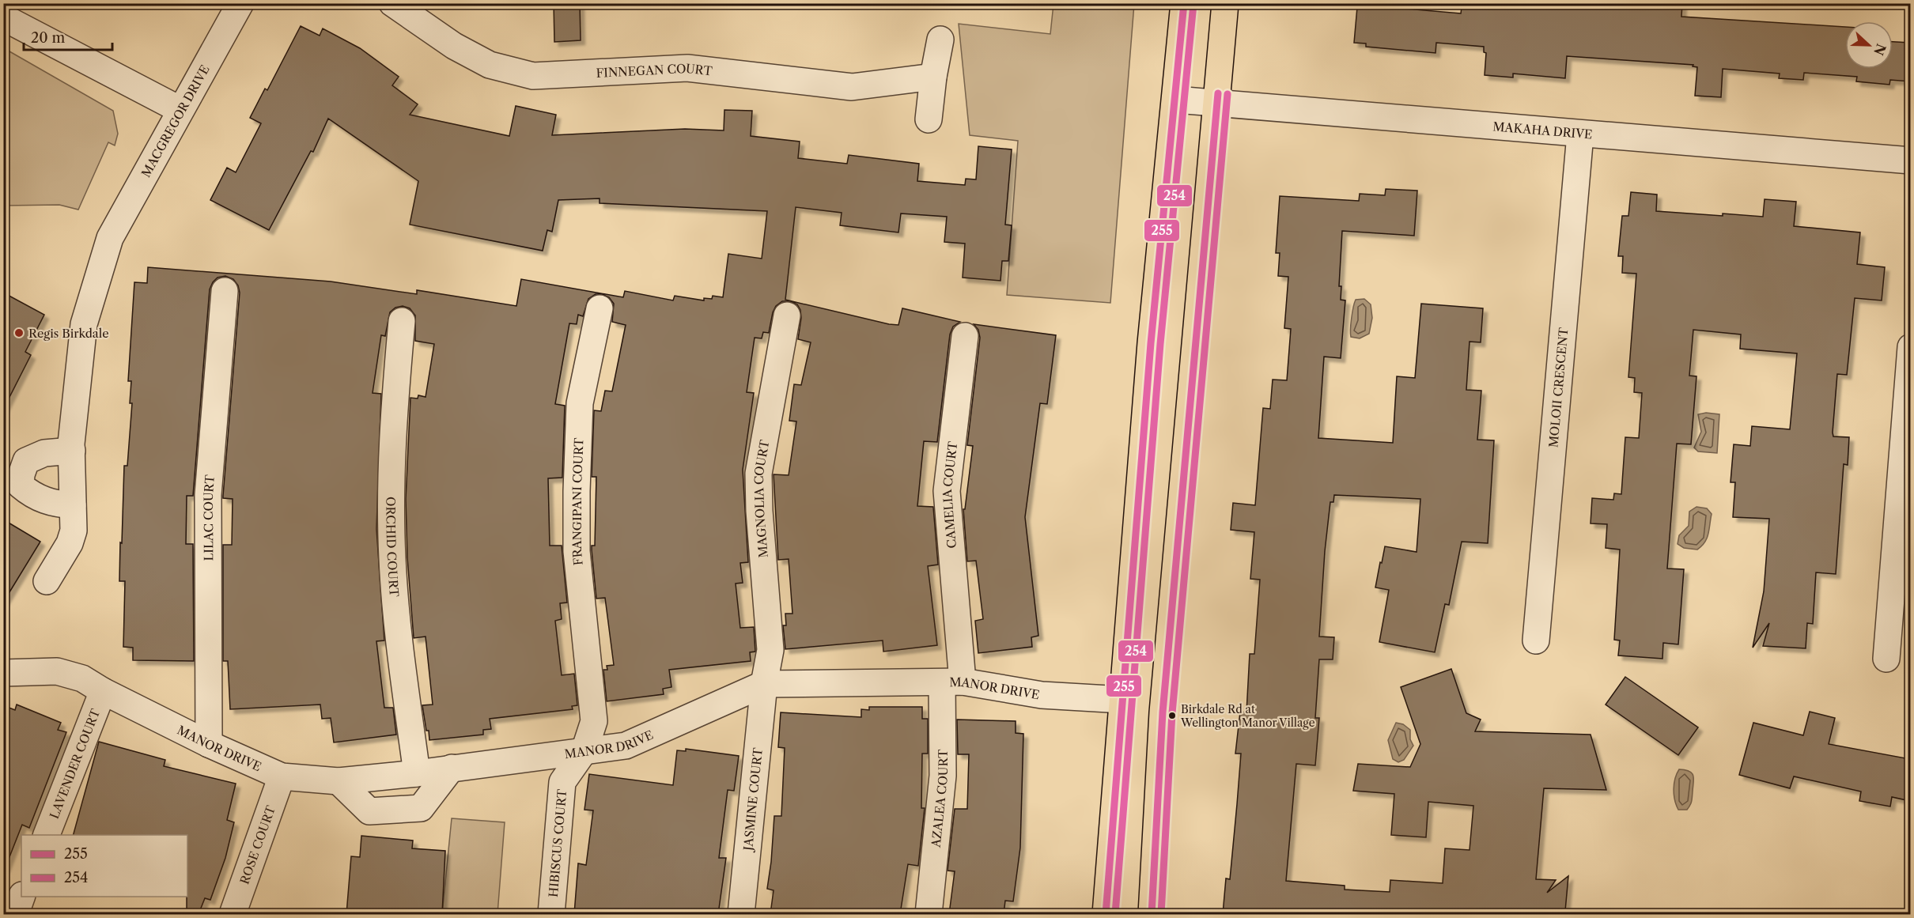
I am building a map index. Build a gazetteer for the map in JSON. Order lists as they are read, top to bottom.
{
  "streets": {
    "street": [
      "FINNEGAN COURT",
      "MACGREGOR DRIVE",
      "MAKAHA DRIVE",
      "MOLOII CRESCENT",
      "CAMELIA COURT",
      "MAGNOLIA COURT",
      "FRANGIPANI COURT",
      "LILAC COURT",
      "ORCHID COURT",
      "MANOR DRIVE",
      "LAVENDER COURT",
      "AZALEA COURT",
      "JASMINE COURT",
      "HIBISCUS COURT",
      "ROSE COURT"
    ]
  },
  "crossings": [
    ["MAKAHA DRIVE", "MOLOII CRESCENT"],
    ["CAMELIA COURT", "MANOR DRIVE"],
    ["CAMELIA COURT", "AZALEA COURT"],
    ["MAGNOLIA COURT", "MANOR DRIVE"],
    ["MAGNOLIA COURT", "JASMINE COURT"],
    ["FRANGIPANI COURT", "MANOR DRIVE"],
    ["FRANGIPANI COURT", "HIBISCUS COURT"],
    ["LILAC COURT", "MANOR DRIVE"],
    ["ORCHID COURT", "MANOR DRIVE"],
    ["MANOR DRIVE", "LAVENDER COURT"],
    ["MANOR DRIVE", "AZALEA COURT"],
    ["MANOR DRIVE", "JASMINE COURT"],
    ["MANOR DRIVE", "HIBISCUS COURT"],
    ["MANOR DRIVE", "ROSE COURT"]
  ],
  "places": ["Regis Birkdale", "Birkdale Rd at Wellington Manor Village"],
  "lines": ["transit line 255", "transit line 254"],
  "legend": ["255", "254"],
  "scale_bar": "20 m",
  "north": "right"
}
